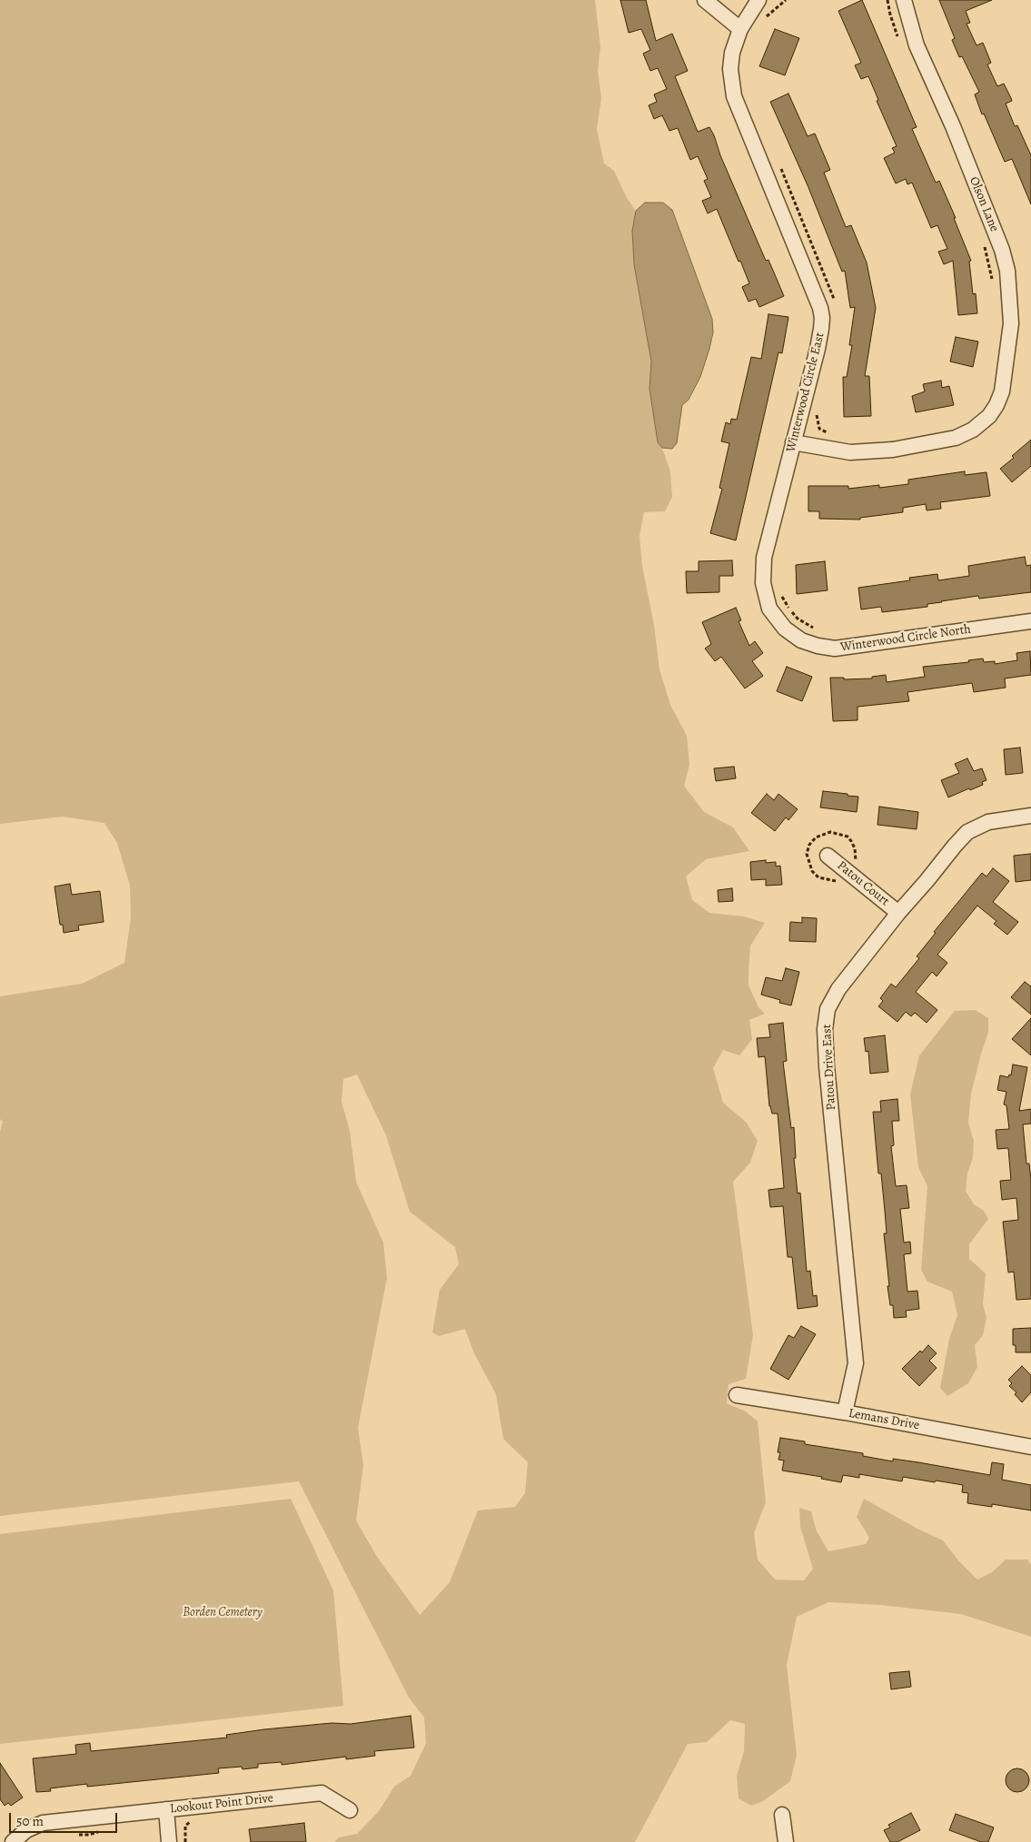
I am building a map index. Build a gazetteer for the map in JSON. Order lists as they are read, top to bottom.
{
  "streets": {
    "street": [
      "Olson Lane",
      "Winterwood Circle East",
      "Winterwood Circle North",
      "Patou Court",
      "Patou Drive East",
      "Lemans Drive",
      "Lookout Point Drive"
    ]
  },
  "crossings": [
    ["Olson Lane", "Winterwood Circle East"],
    ["Winterwood Circle East", "Winterwood Circle North"],
    ["Patou Court", "Patou Drive East"],
    ["Patou Drive East", "Lemans Drive"]
  ],
  "parks": ["Borden Cemetery"],
  "scale_bar": "50 m"
}
